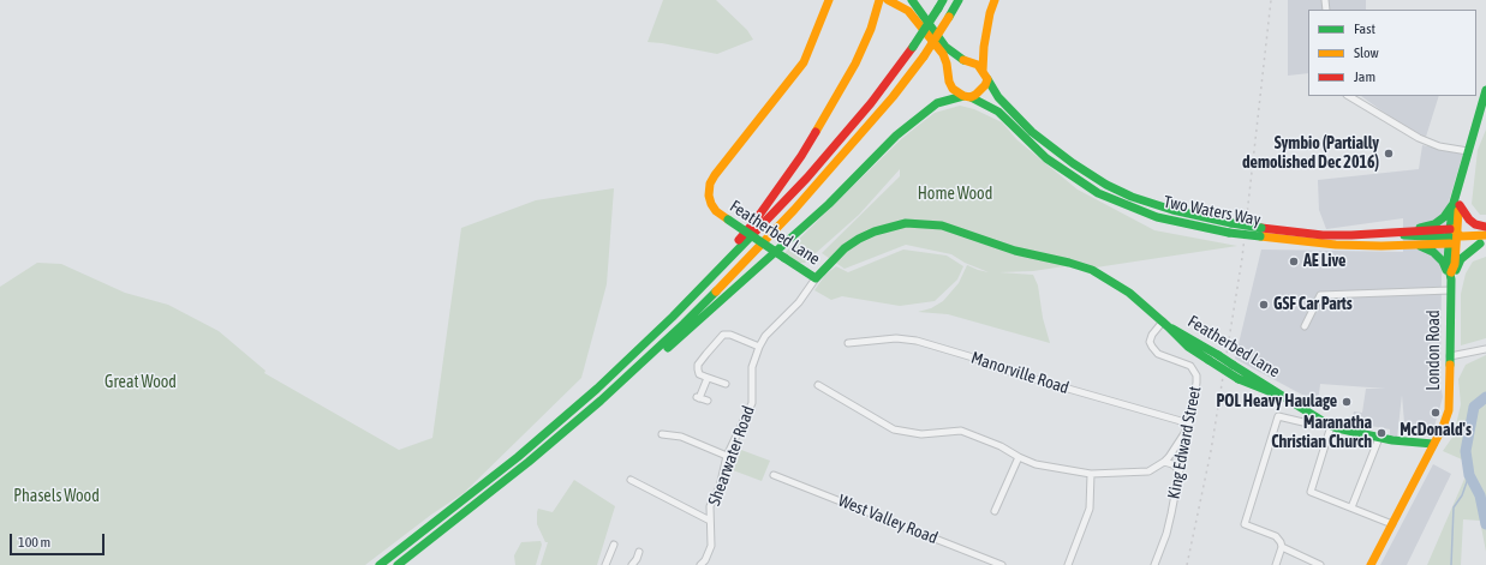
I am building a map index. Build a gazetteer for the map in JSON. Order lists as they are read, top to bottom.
{
  "streets": {
    "main road": ["Two Waters Way", "Featherbed Lane", "London Road"],
    "street": [
      "Manorville Road",
      "King Edward Street",
      "Shearwater Road",
      "West Valley Road"
    ]
  },
  "crossings": [
    ["Two Waters Way", "London Road"],
    ["Featherbed Lane", "London Road"],
    ["Featherbed Lane", "King Edward Street"],
    ["Featherbed Lane", "Shearwater Road"],
    ["Manorville Road", "King Edward Street"]
  ],
  "parks": ["Home Wood", "Great Wood", "Phasels Wood"],
  "places": [
    "Symbio (Partially demolished Dec 2016)",
    "AE Live",
    "GSF Car Parts",
    "POL Heavy Haulage",
    "McDonald's",
    "Maranatha Christian Church"
  ],
  "legend": ["Fast", "Slow", "Jam"],
  "scale_bar": "100 m"
}
